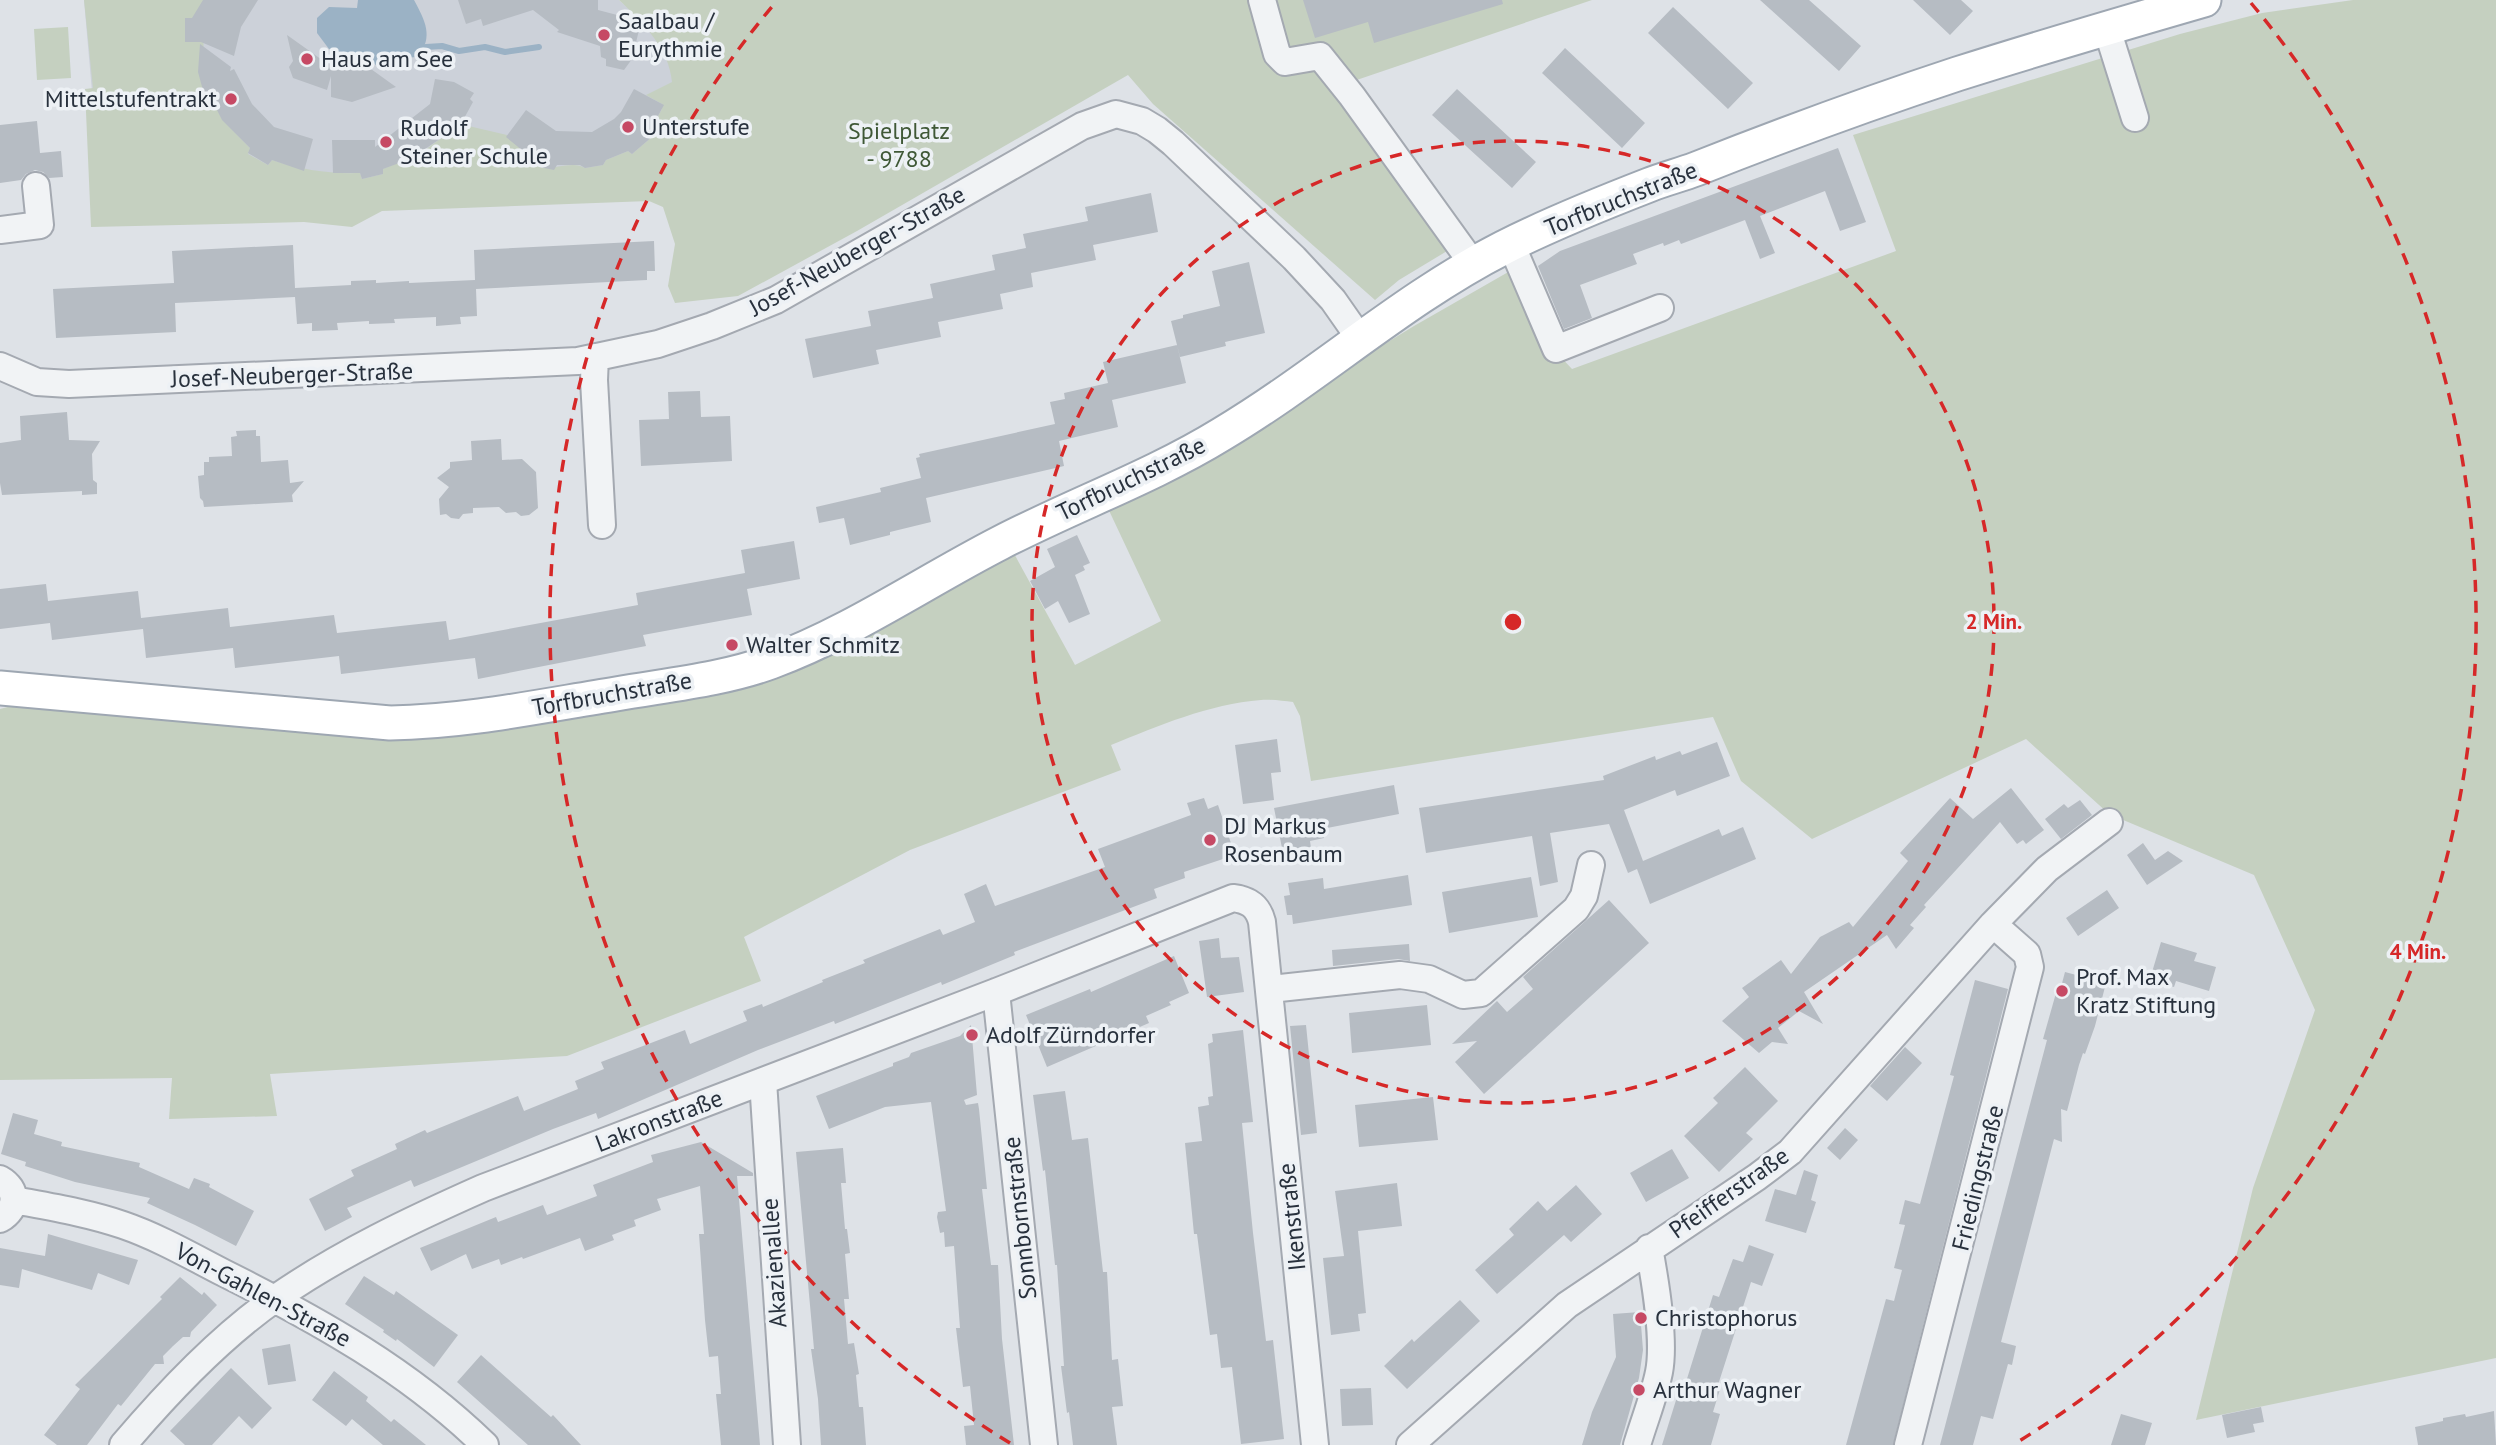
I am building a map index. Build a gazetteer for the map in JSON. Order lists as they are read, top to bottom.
{
  "streets": {
    "main road": ["Torfbruchstraße"],
    "street": [
      "Josef-Neuberger-Straße",
      "Lakronstraße",
      "Friedingstraße",
      "Pfeifferstraße",
      "Ikenstraße",
      "Sonnbornstraße",
      "Akazienallee",
      "Von-Gahlen-Straße"
    ]
  },
  "crossings": [
    ["Torfbruchstraße", "Josef-Neuberger-Straße"],
    ["Lakronstraße", "Ikenstraße"],
    ["Lakronstraße", "Sonnbornstraße"],
    ["Lakronstraße", "Akazienallee"],
    ["Lakronstraße", "Von-Gahlen-Straße"],
    ["Friedingstraße", "Pfeifferstraße"]
  ],
  "parks": ["Spielplatz - 9788"],
  "places": [
    "Saalbau / Eurythmie",
    "Haus am See",
    "Mittelstufentrakt",
    "Unterstufe",
    "Rudolf Steiner Schule",
    "Walter Schmitz",
    "DJ Markus Rosenbaum",
    "Prof. Max Kratz Stiftung",
    "Adolf Zürndorfer",
    "Christophorus",
    "Arthur Wagner"
  ],
  "rings": ["2 Min.", "4 Min."]
}
